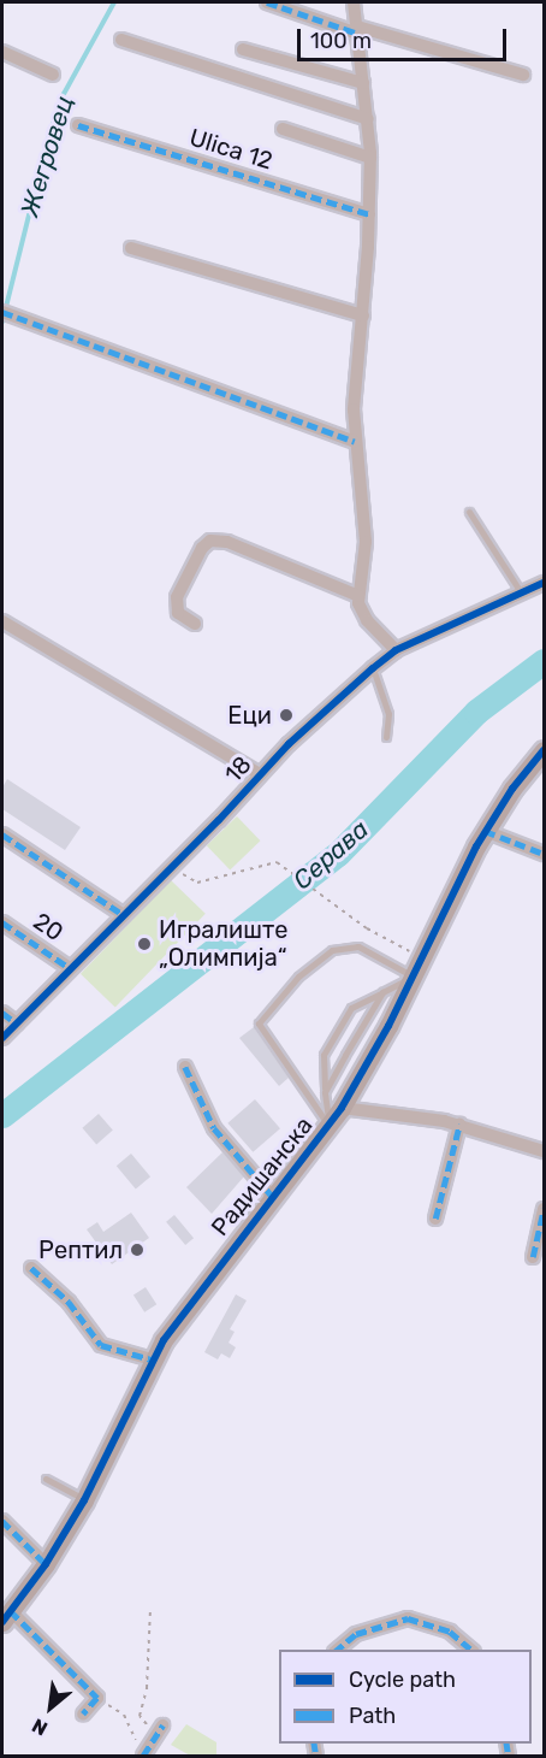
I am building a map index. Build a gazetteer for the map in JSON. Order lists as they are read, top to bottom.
{
  "streets": {
    "street": [
      "Ulica 12",
      "18",
      "20",
      "Радишанска"
    ]
  },
  "crossings": [
    ["18", "20"]
  ],
  "water": ["Жегровец", "Серава"],
  "places": ["Еци", "Игралиште „Олимпија“", "Рептил"],
  "legend": ["Cycle path", "Path"],
  "scale_bar": "100 m",
  "north": "bottom left"
}
